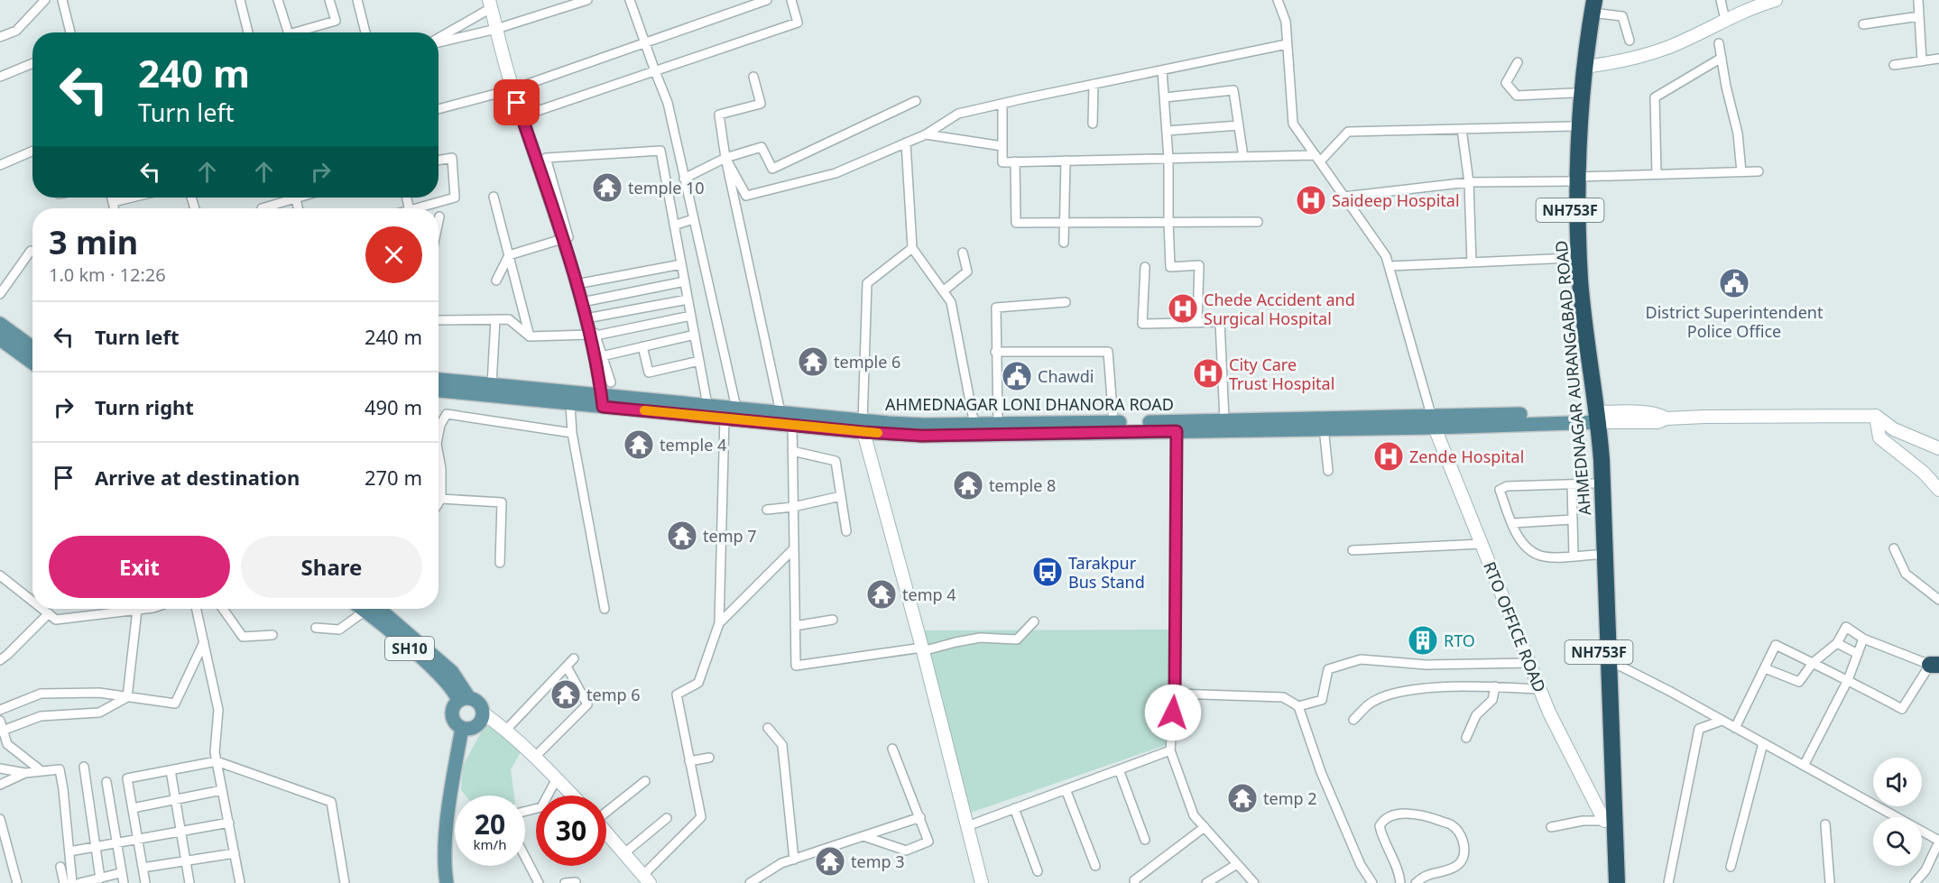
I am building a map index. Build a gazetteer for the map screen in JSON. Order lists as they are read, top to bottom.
{
  "streets": {
    "highway": ["NH753F", "AHMEDNAGAR AURANGABAD ROAD"],
    "main road": ["AHMEDNAGAR LONI DHANORA ROAD", "SH10"],
    "street": ["RTO OFFICE ROAD"]
  },
  "crossings": [
    ["NH753F", "AHMEDNAGAR AURANGABAD ROAD"],
    ["NH753F", "AHMEDNAGAR LONI DHANORA ROAD"],
    ["NH753F", "RTO OFFICE ROAD"],
    ["AHMEDNAGAR AURANGABAD ROAD", "AHMEDNAGAR LONI DHANORA ROAD"],
    ["AHMEDNAGAR LONI DHANORA ROAD", "RTO OFFICE ROAD"]
  ],
  "places": {
    "temple": [
      "temple 10",
      "temple 6",
      "temple 4",
      "temple 8",
      "temp 7",
      "temp 4",
      "temp 6",
      "temp 2",
      "temp 3"
    ],
    "hospital": [
      "Saideep Hospital",
      "Chede Accident and Surgical Hospital",
      "City Care Trust Hospital",
      "Zende Hospital"
    ],
    "public building": ["District Superintendent Police Office", "Chawdi"],
    "bus stop": ["Tarakpur Bus Stand"],
    "building": ["RTO"]
  },
  "page": {
    "turn": ["240 m", "Turn left"],
    "heading": ["3 min", "1.0 km · 12:26"],
    "list": [
      {
        "name": "Turn left",
        "value": "240 m"
      },
      {
        "name": "Turn right",
        "value": "490 m"
      },
      {
        "name": "Arrive at destination",
        "value": "270 m"
      }
    ],
    "buttons": ["Exit", "Share"],
    "speed": "20 km/h",
    "limit": "30"
  }
}
